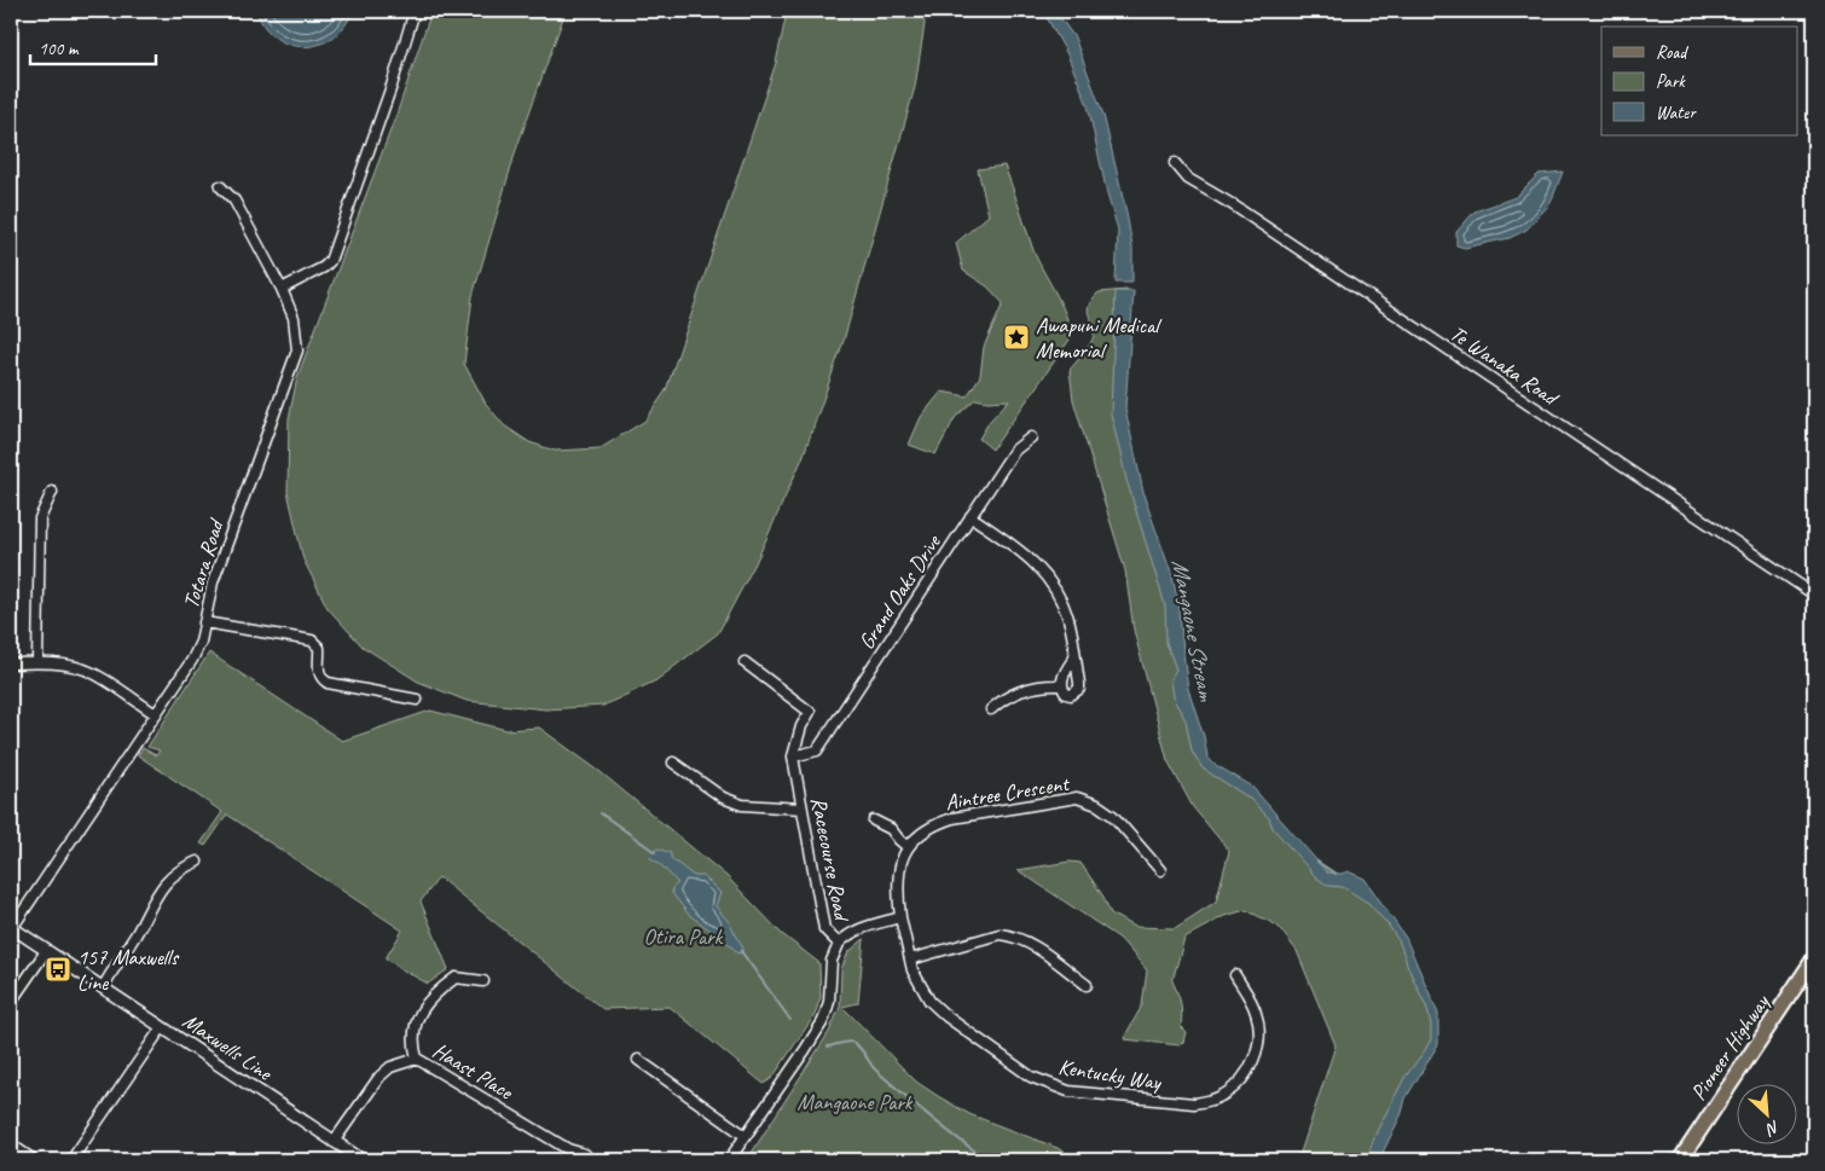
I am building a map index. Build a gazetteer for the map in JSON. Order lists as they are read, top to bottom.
{
  "streets": {
    "main road": ["Pioneer Highway"],
    "street": [
      "Te Wanaka Road",
      "Totara Road",
      "Grand Oaks Drive",
      "Aintree Crescent",
      "Racecourse Road",
      "Maxwells Line",
      "Haast Place",
      "Kentucky Way"
    ]
  },
  "crossings": [
    ["Totara Road", "Maxwells Line"],
    ["Grand Oaks Drive", "Racecourse Road"],
    ["Aintree Crescent", "Kentucky Way"],
    ["Maxwells Line", "Haast Place"]
  ],
  "water": ["Mangaone Stream"],
  "parks": ["Otira Park", "Mangaone Park"],
  "places": {
    "place": ["Awapuni Medical Memorial"],
    "bus stop": ["157 Maxwells Line"]
  },
  "legend": ["Road", "Park", "Water"],
  "scale_bar": "100 m",
  "north": "bottom right"
}
